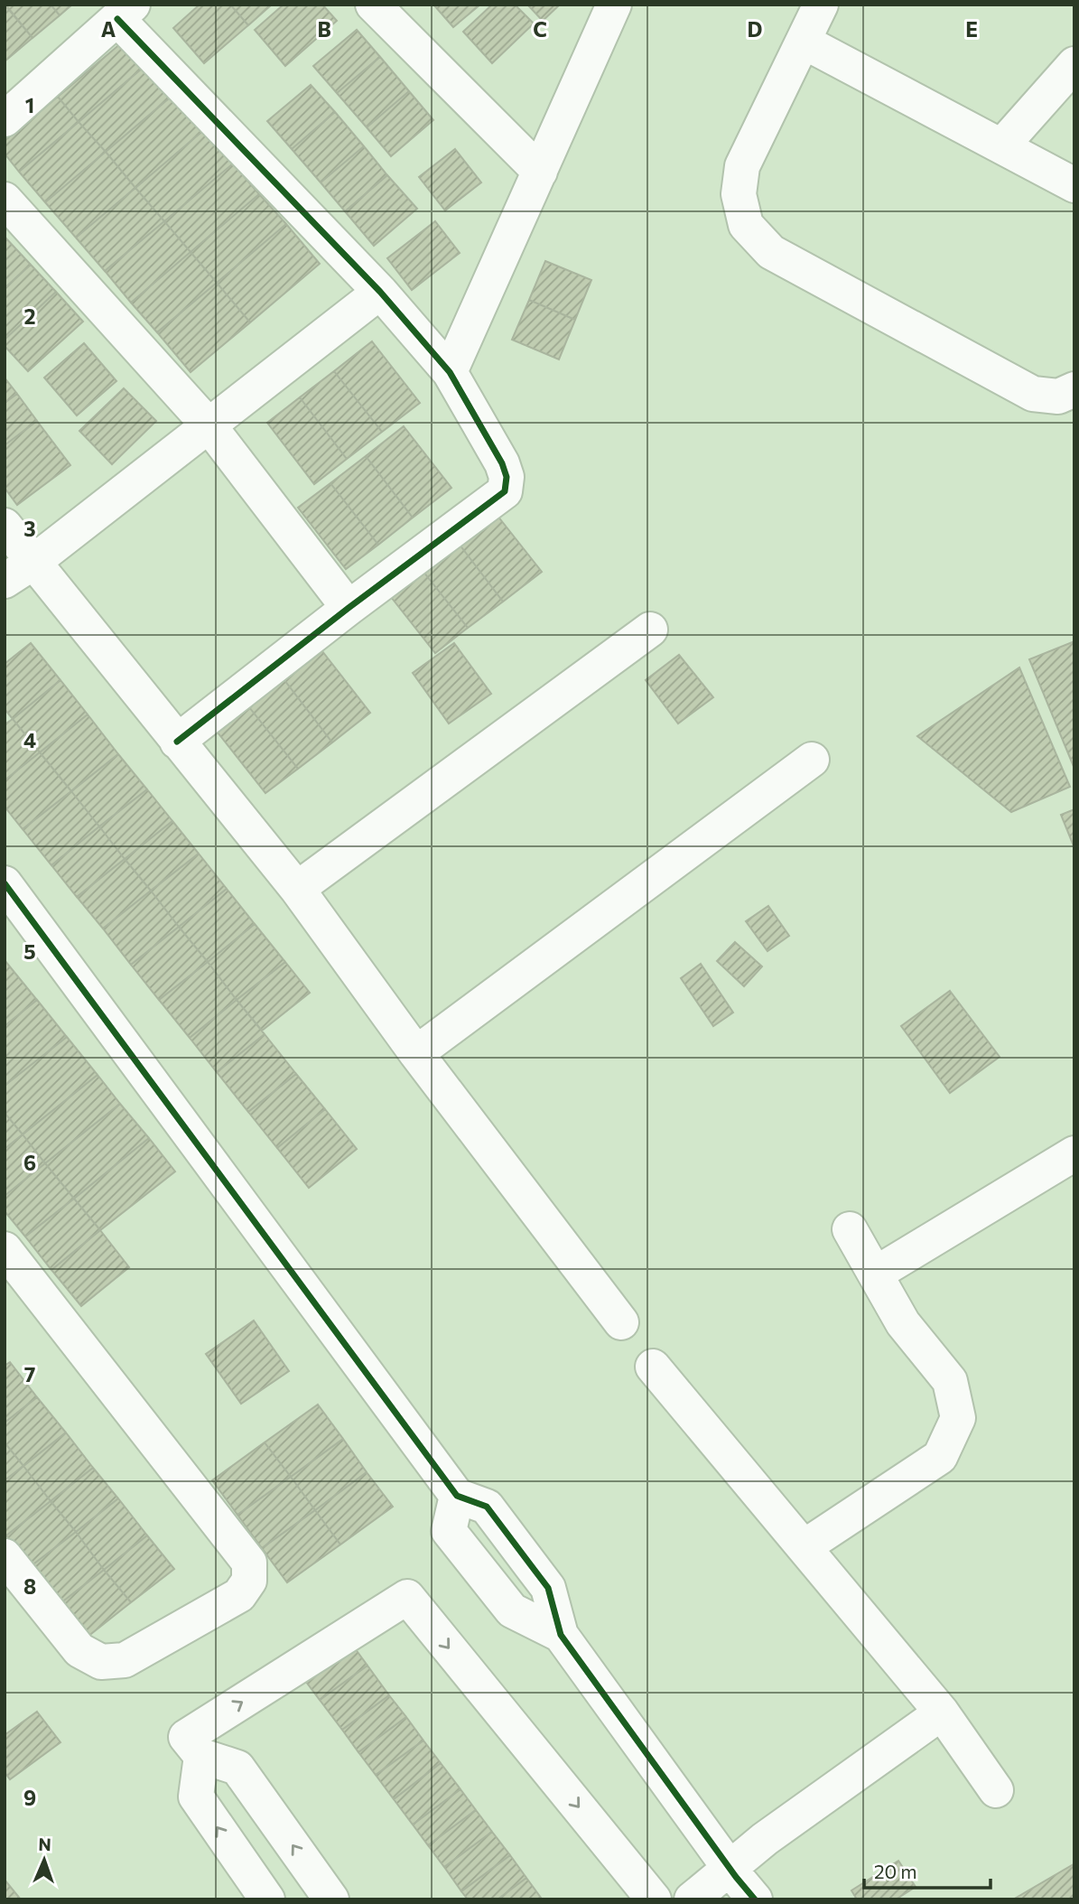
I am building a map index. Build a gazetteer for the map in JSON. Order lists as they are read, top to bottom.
{
  "scale_bar": "20 m",
  "north": "top",
  "grid": {
    "columns": [
      "A",
      "B",
      "C",
      "D",
      "E"
    ],
    "rows": [
      "1",
      "2",
      "3",
      "4",
      "5",
      "6",
      "7",
      "8",
      "9"
    ]
  }
}
